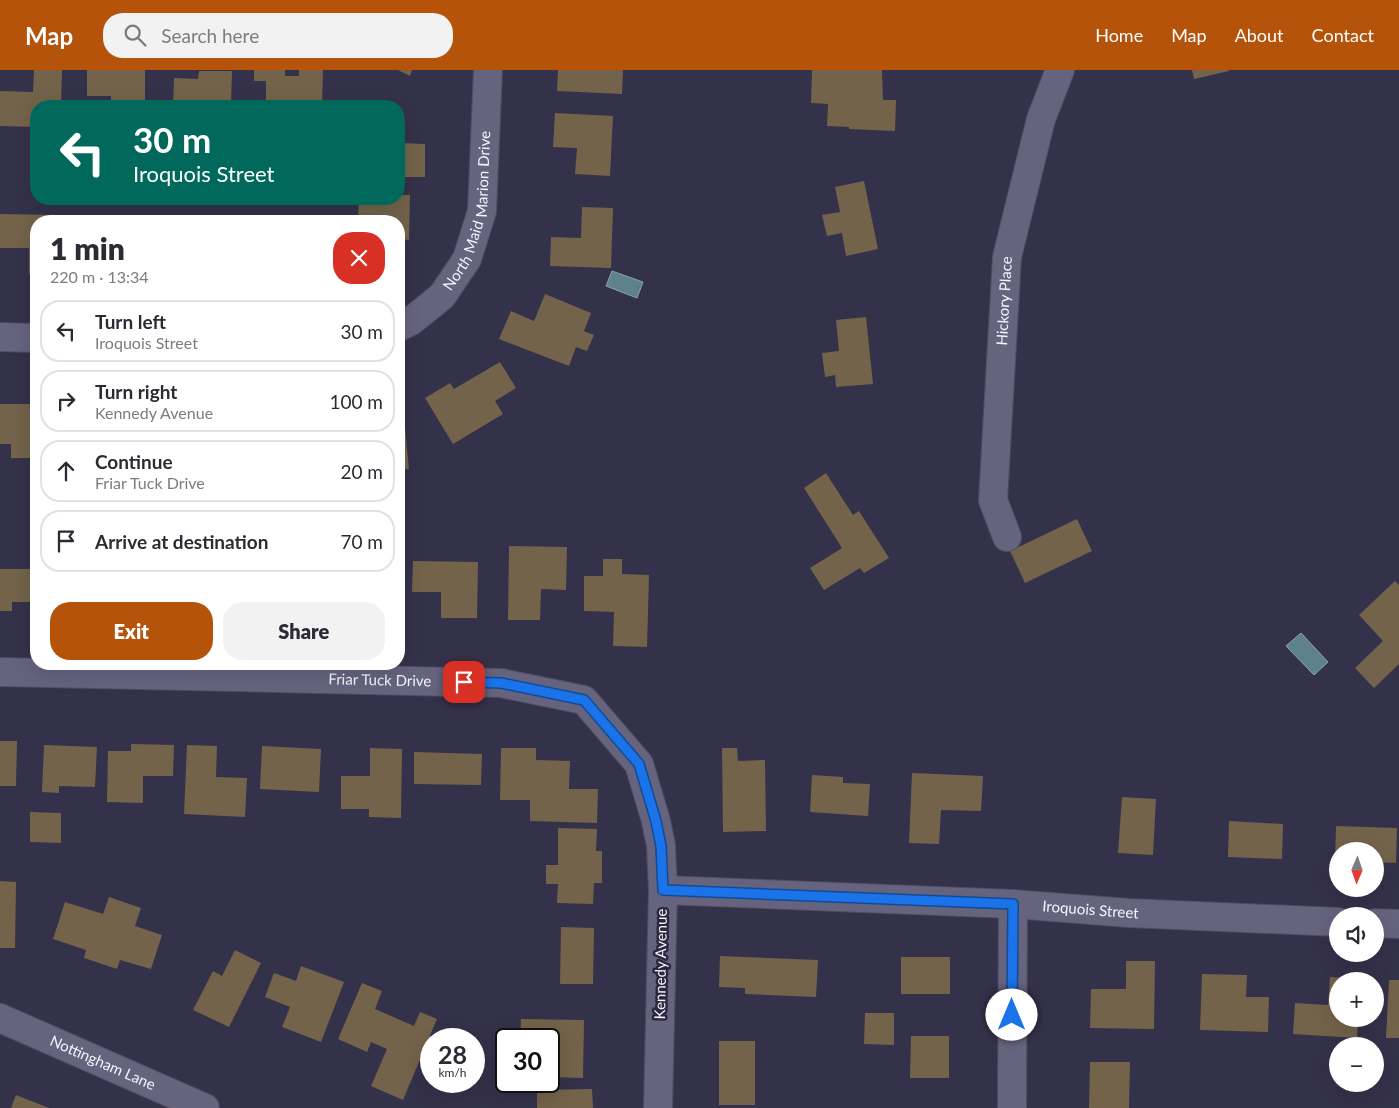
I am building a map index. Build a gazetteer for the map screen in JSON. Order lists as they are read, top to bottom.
{
  "streets": {
    "street": [
      "North Maid Marion Drive",
      "Hickory Place",
      "Friar Tuck Drive",
      "Iroquois Street",
      "Kennedy Avenue",
      "Nottingham Lane"
    ]
  },
  "crossings": [
    ["Friar Tuck Drive", "Kennedy Avenue"],
    ["Iroquois Street", "Kennedy Avenue"]
  ],
  "north": "bottom",
  "page": {
    "header": "Map",
    "search": "Search here",
    "nav": [
      "Home",
      "Map",
      "About",
      "Contact"
    ],
    "turn": ["30 m", "Iroquois Street"],
    "heading": ["1 min", "220 m · 13:34"],
    "list": [
      {
        "name": "Turn left",
        "note": "Iroquois Street",
        "value": "30 m"
      },
      {
        "name": "Turn right",
        "note": "Kennedy Avenue",
        "value": "100 m"
      },
      {
        "name": "Continue",
        "note": "Friar Tuck Drive",
        "value": "20 m"
      },
      {
        "name": "Arrive at destination",
        "value": "70 m"
      }
    ],
    "buttons": ["Exit", "Share"],
    "map_buttons": ["+", "−"],
    "speed": "28 km/h",
    "limit": "30"
  }
}
